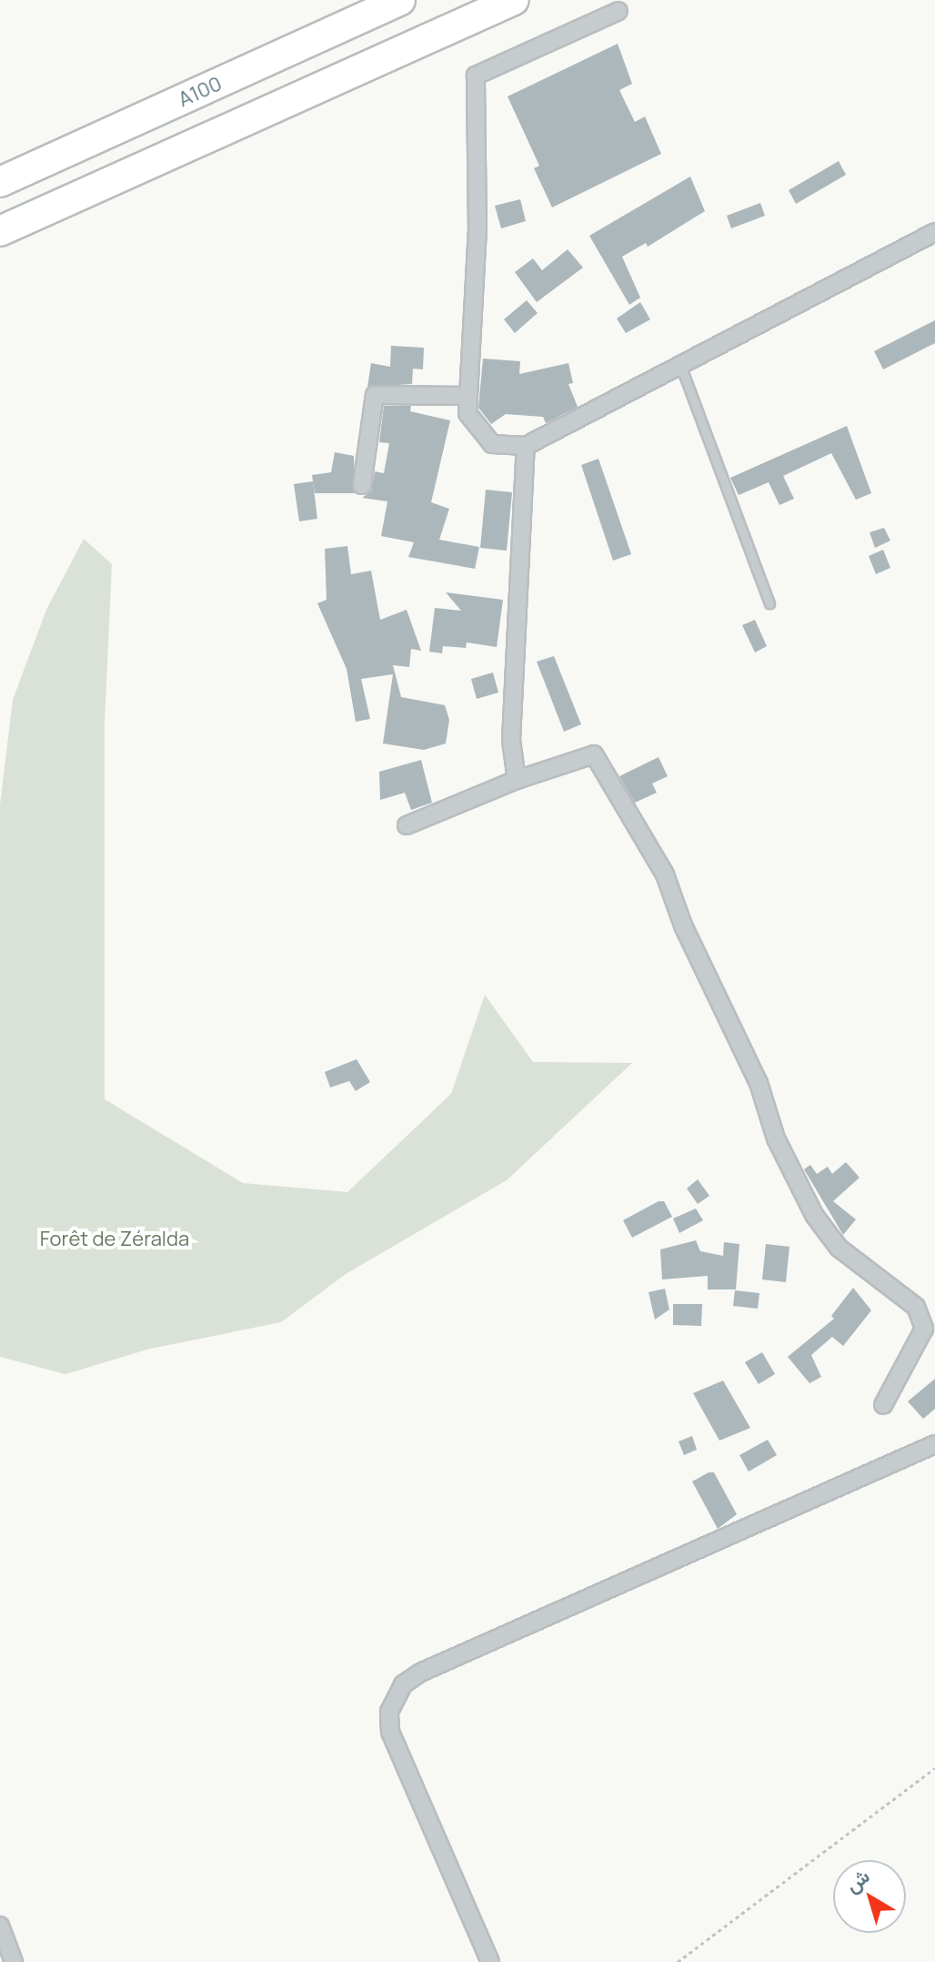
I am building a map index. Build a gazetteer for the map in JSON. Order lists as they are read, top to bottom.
{
  "streets": {
    "highway": ["A100"]
  },
  "parks": ["Forêt de Zéralda"],
  "north": "top left"
}
